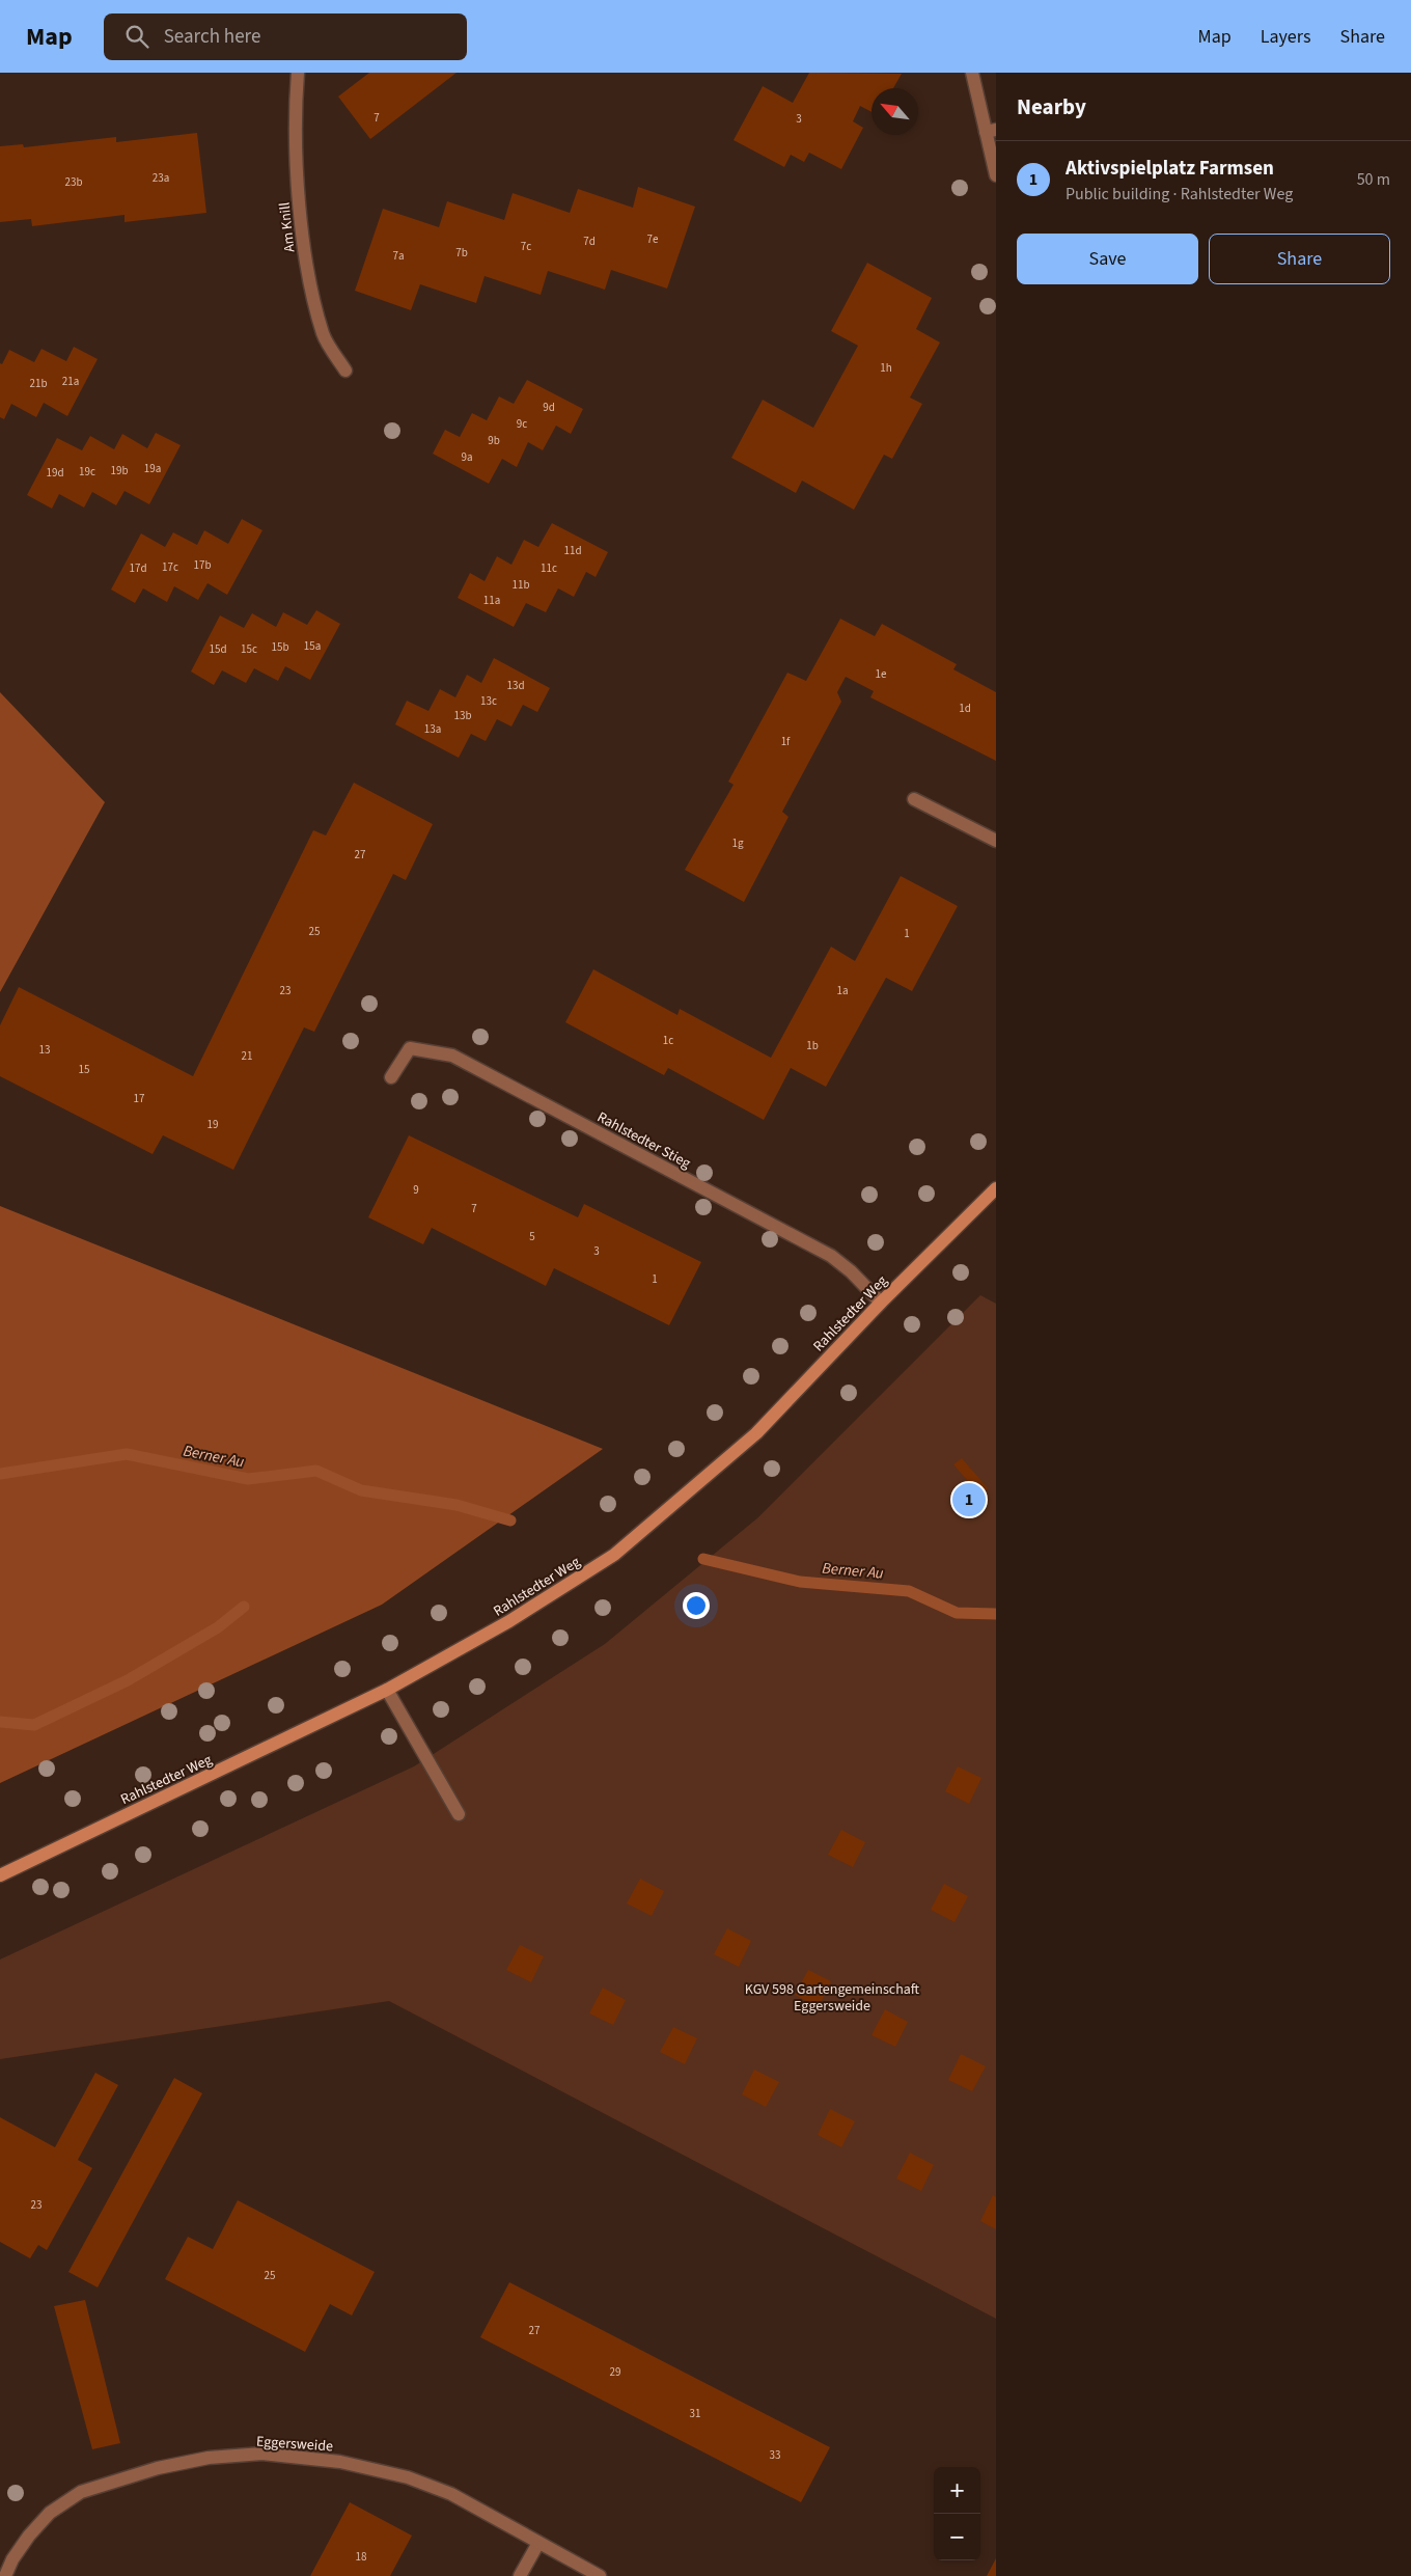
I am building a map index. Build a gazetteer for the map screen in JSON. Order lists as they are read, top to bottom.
{
  "streets": {
    "main road": ["Rahlstedter Weg"],
    "street": ["Am Knill", "Rahlstedter Stieg", "Eggersweide"]
  },
  "crossings": [
    ["Rahlstedter Stieg", "Rahlstedter Weg"]
  ],
  "water": ["Berner Au"],
  "parks": ["KGV 598 Gartengemeinschaft Eggersweide"],
  "house_numbers": [
    "7",
    "3",
    "23a",
    "23b",
    "7e",
    "7d",
    "7c",
    "7b",
    "7a",
    "1h",
    "21a",
    "21b",
    "9d",
    "9c",
    "9b",
    "9a",
    "19a",
    "19b",
    "19c",
    "19d",
    "11d",
    "17b",
    "17c",
    "17d",
    "11c",
    "11b",
    "11a",
    "15a",
    "15b",
    "15d",
    "15c",
    "1e",
    "13d",
    "13c",
    "1d",
    "13b",
    "13a",
    "1f",
    "1g",
    "27",
    "25",
    "1",
    "23",
    "1a",
    "1c",
    "1b",
    "13",
    "21",
    "15",
    "17",
    "19",
    "9",
    "7",
    "5",
    "3",
    "1",
    "23",
    "25",
    "27",
    "29",
    "31",
    "33",
    "18"
  ],
  "north": "top left",
  "page": {
    "header": "Map",
    "search": "Search here",
    "nav": ["Map", "Layers", "Share"],
    "heading": "Nearby",
    "list": [
      {
        "mark": "1",
        "name": "Aktivspielplatz Farmsen",
        "note": "Public building · Rahlstedter Weg",
        "value": "50 m"
      }
    ],
    "buttons": ["Save", "Share"],
    "pins": "1",
    "map_buttons": ["+", "−"]
  }
}
